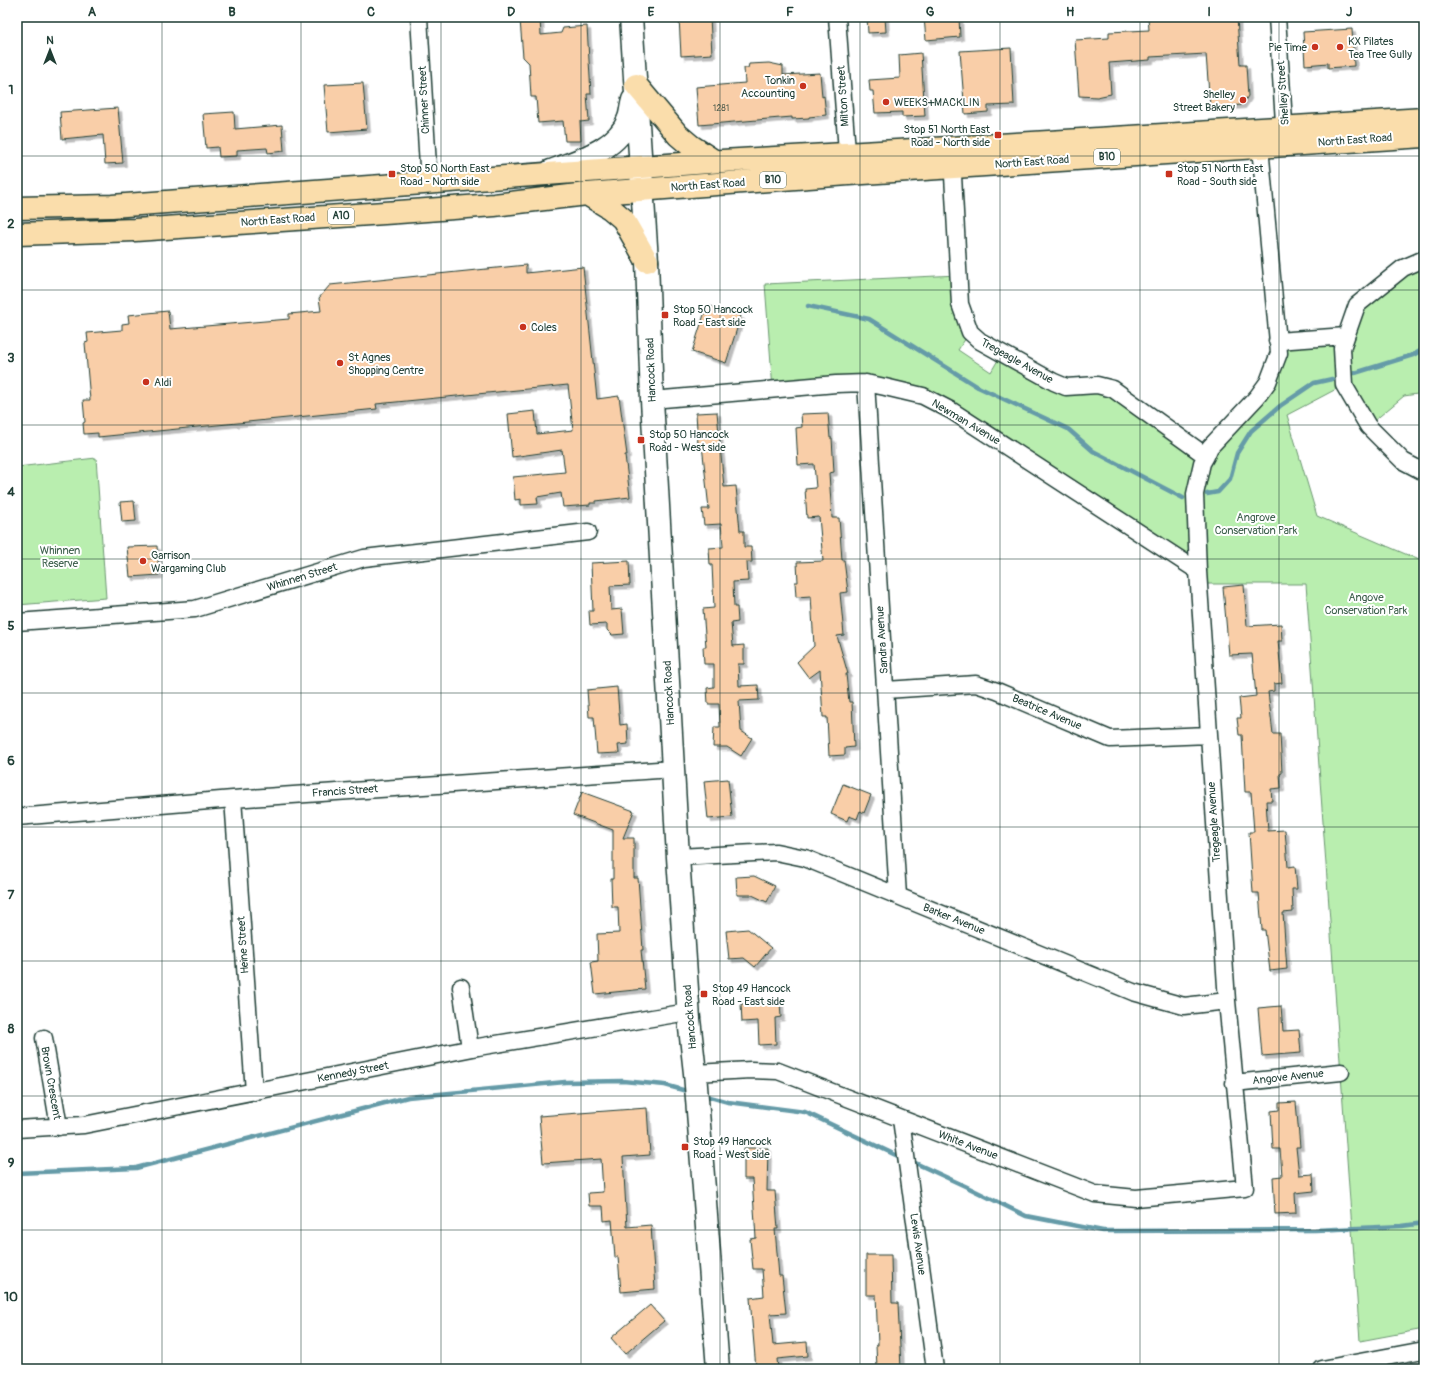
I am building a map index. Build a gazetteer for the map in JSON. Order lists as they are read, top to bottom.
{
  "streets": {
    "main road": [
      "North East Road",
      "B10",
      "A10",
      "Hancock Road"
    ],
    "street": [
      "Shelley Street",
      "Milton Street",
      "Chinner Street",
      "Tregeagle Avenue",
      "Newman Avenue",
      "Whinnen Street",
      "Sandra Avenue",
      "Beatrice Avenue",
      "Francis Street",
      "Barker Avenue",
      "Heine Street",
      "Kennedy Street",
      "Angove Avenue",
      "Brown Crescent",
      "White Avenue",
      "Lewis Avenue"
    ]
  },
  "crossings": [
    ["Shelley Street", "North East Road"],
    ["Milton Street", "North East Road"],
    ["Chinner Street", "North East Road"],
    ["North East Road", "Tregeagle Avenue"],
    ["North East Road", "Hancock Road"],
    ["Tregeagle Avenue", "Newman Avenue"],
    ["Tregeagle Avenue", "Beatrice Avenue"],
    ["Tregeagle Avenue", "Barker Avenue"],
    ["Tregeagle Avenue", "Angove Avenue"],
    ["Tregeagle Avenue", "White Avenue"],
    ["Hancock Road", "Newman Avenue"],
    ["Hancock Road", "Francis Street"],
    ["Hancock Road", "Barker Avenue"],
    ["Hancock Road", "Kennedy Street"],
    ["Hancock Road", "White Avenue"],
    ["Newman Avenue", "Sandra Avenue"],
    ["Sandra Avenue", "Beatrice Avenue"],
    ["Sandra Avenue", "Barker Avenue"],
    ["Francis Street", "Heine Street"],
    ["Heine Street", "Kennedy Street"],
    ["Kennedy Street", "Brown Crescent"],
    ["White Avenue", "Lewis Avenue"]
  ],
  "parks": ["Angrove Conservation Park", "Whinnen Reserve", "Angove Conservation Park"],
  "places": {
    "other": [
      "Pie Time",
      "KX Pilates Tea Tree Gully",
      "Tonkin Accounting",
      "Shelley Street Bakery",
      "WEEKS+MACKLIN",
      "Coles",
      "St Agnes Shopping Centre",
      "Aldi",
      "Garrison Wargaming Club"
    ],
    "transit": [
      "Stop 51 North East Road - North side",
      "Stop 50 North East Road - North side",
      "Stop 51 North East Road - South side",
      "Stop 50 Hancock Road - East side",
      "Stop 50 Hancock Road - West side",
      "Stop 49 Hancock Road - East side",
      "Stop 49 Hancock Road - West side"
    ]
  },
  "house_numbers": ["1281"],
  "north": "top",
  "grid": {
    "columns": [
      "A",
      "B",
      "C",
      "D",
      "E",
      "F",
      "G",
      "H",
      "I",
      "J"
    ],
    "rows": [
      "1",
      "2",
      "3",
      "4",
      "5",
      "6",
      "7",
      "8",
      "9",
      "10"
    ]
  }
}
